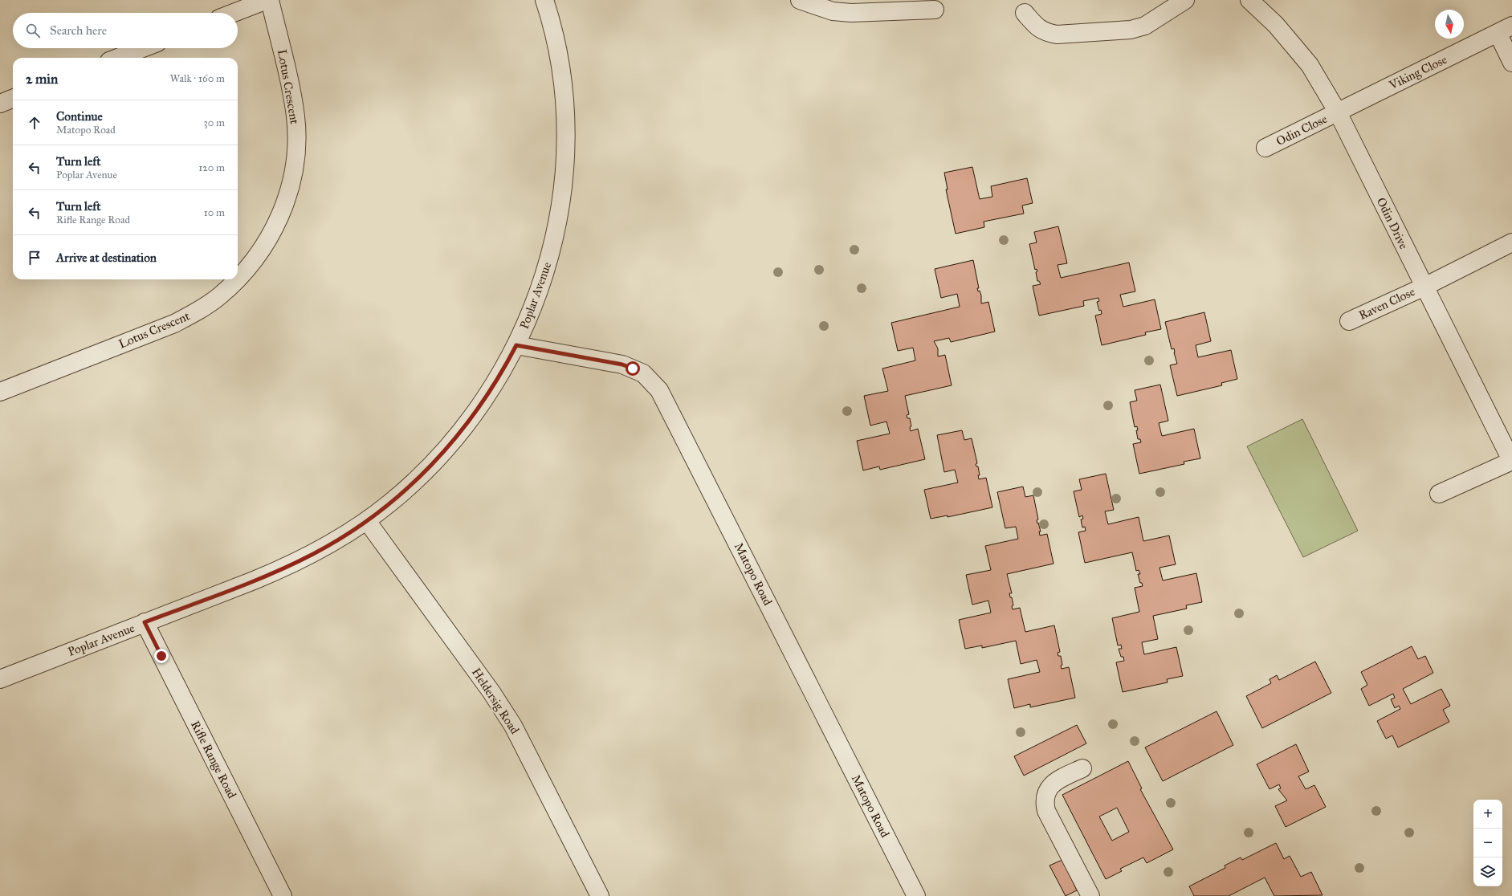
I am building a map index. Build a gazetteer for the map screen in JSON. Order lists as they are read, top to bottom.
{
  "streets": {
    "street": [
      "Viking Close",
      "Lotus Crescent",
      "Odin Close",
      "Odin Drive",
      "Poplar Avenue",
      "Raven Close",
      "Matopo Road",
      "Heldersig Road",
      "Rifle Range Road"
    ]
  },
  "crossings": [
    ["Viking Close", "Odin Close"],
    ["Viking Close", "Odin Drive"],
    ["Odin Close", "Odin Drive"],
    ["Odin Drive", "Raven Close"],
    ["Poplar Avenue", "Matopo Road"],
    ["Poplar Avenue", "Heldersig Road"],
    ["Poplar Avenue", "Rifle Range Road"]
  ],
  "north": "bottom",
  "page": {
    "search": "Search here",
    "heading": ["2 min", "Walk · 160 m"],
    "list": [
      ["Continue", "Matopo Road", "30 m"],
      ["Turn left", "Poplar Avenue", "120 m"],
      ["Turn left", "Rifle Range Road", "10 m"],
      "Arrive at destination"
    ],
    "map_buttons": ["+", "−"]
  }
}
